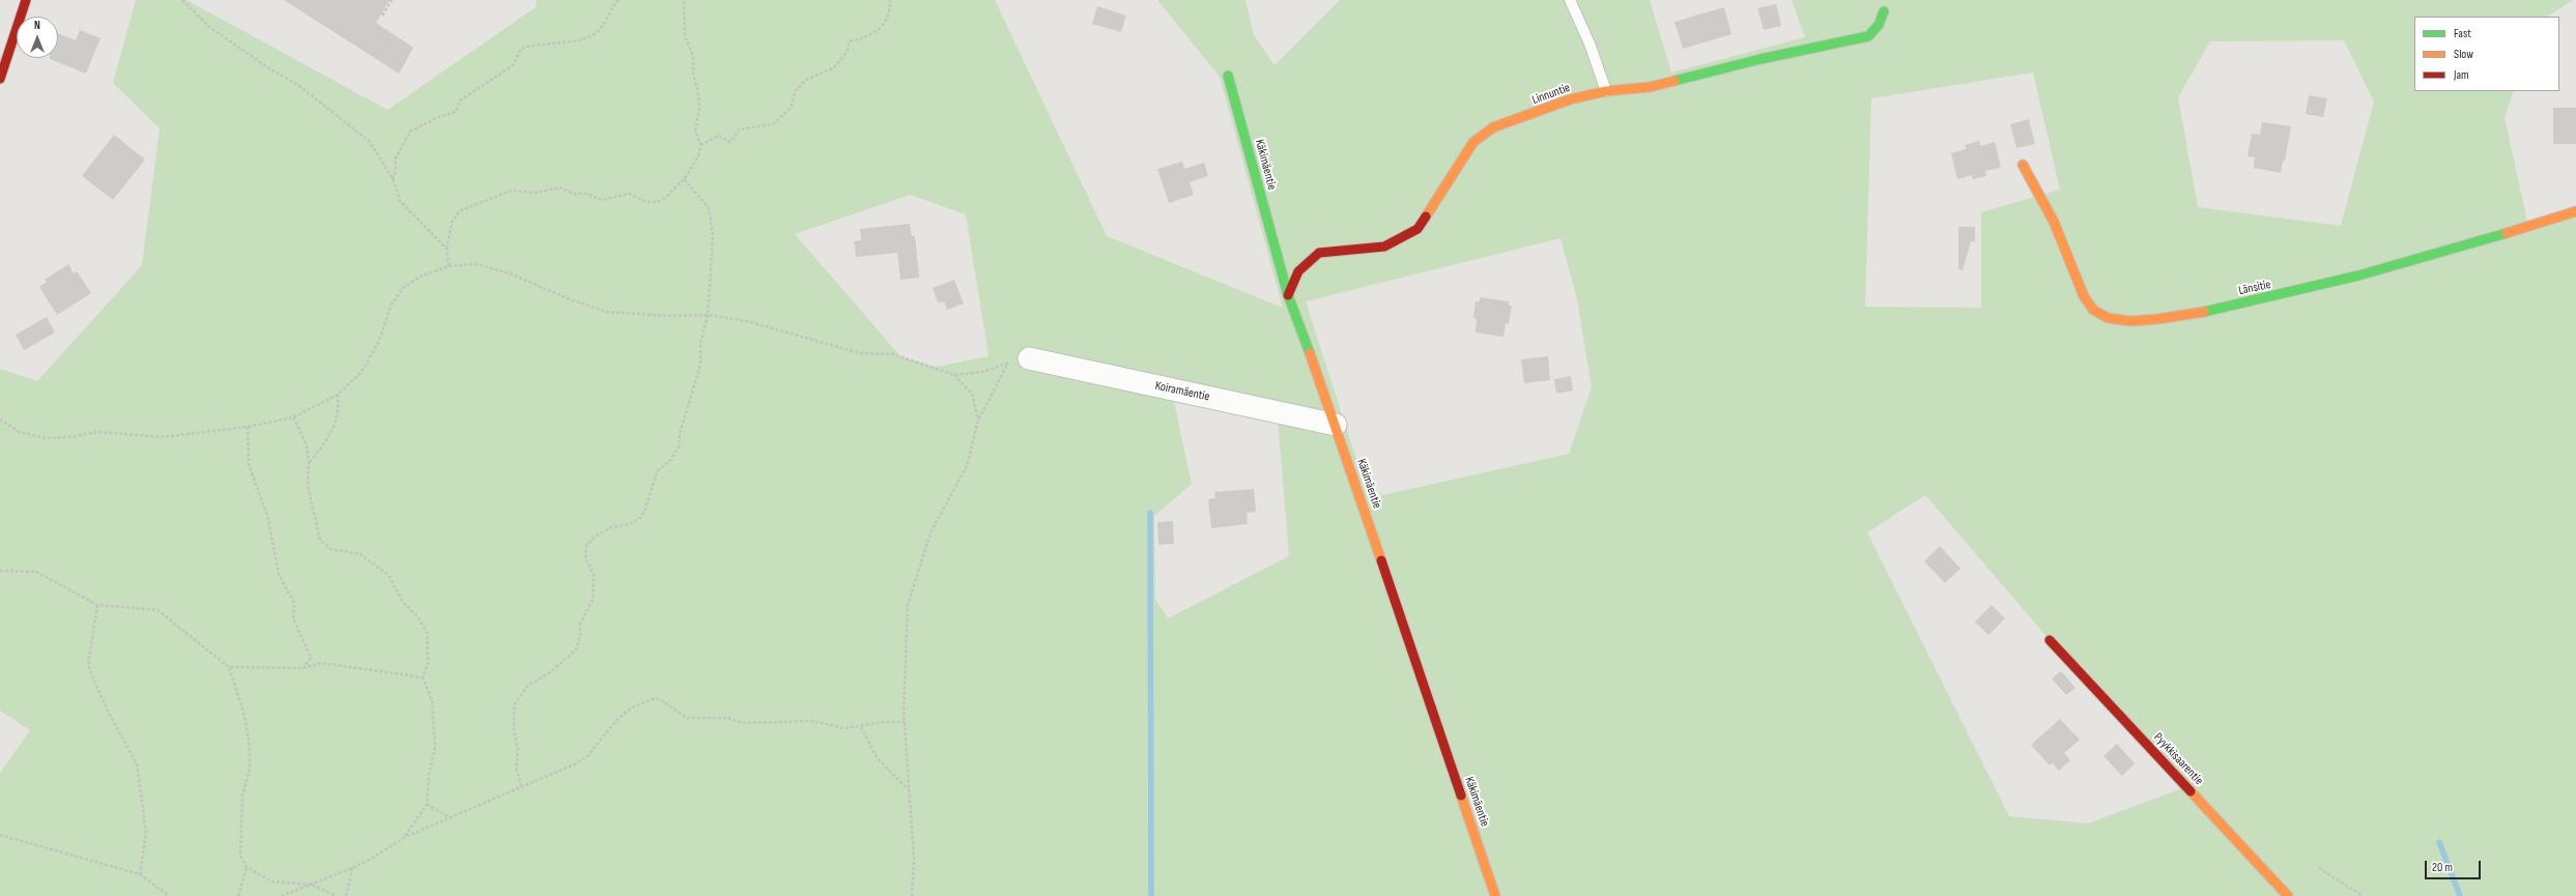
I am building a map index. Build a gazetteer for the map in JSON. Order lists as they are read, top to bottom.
{
  "streets": {
    "street": [
      "Linnuntie",
      "Käkimäentie",
      "Länsitie",
      "Koiramäentie",
      "Pyykkisaarentie"
    ]
  },
  "crossings": [
    ["Linnuntie", "Käkimäentie"],
    ["Käkimäentie", "Koiramäentie"]
  ],
  "legend": ["Fast", "Slow", "Jam"],
  "scale_bar": "20 m",
  "north": "top"
}
